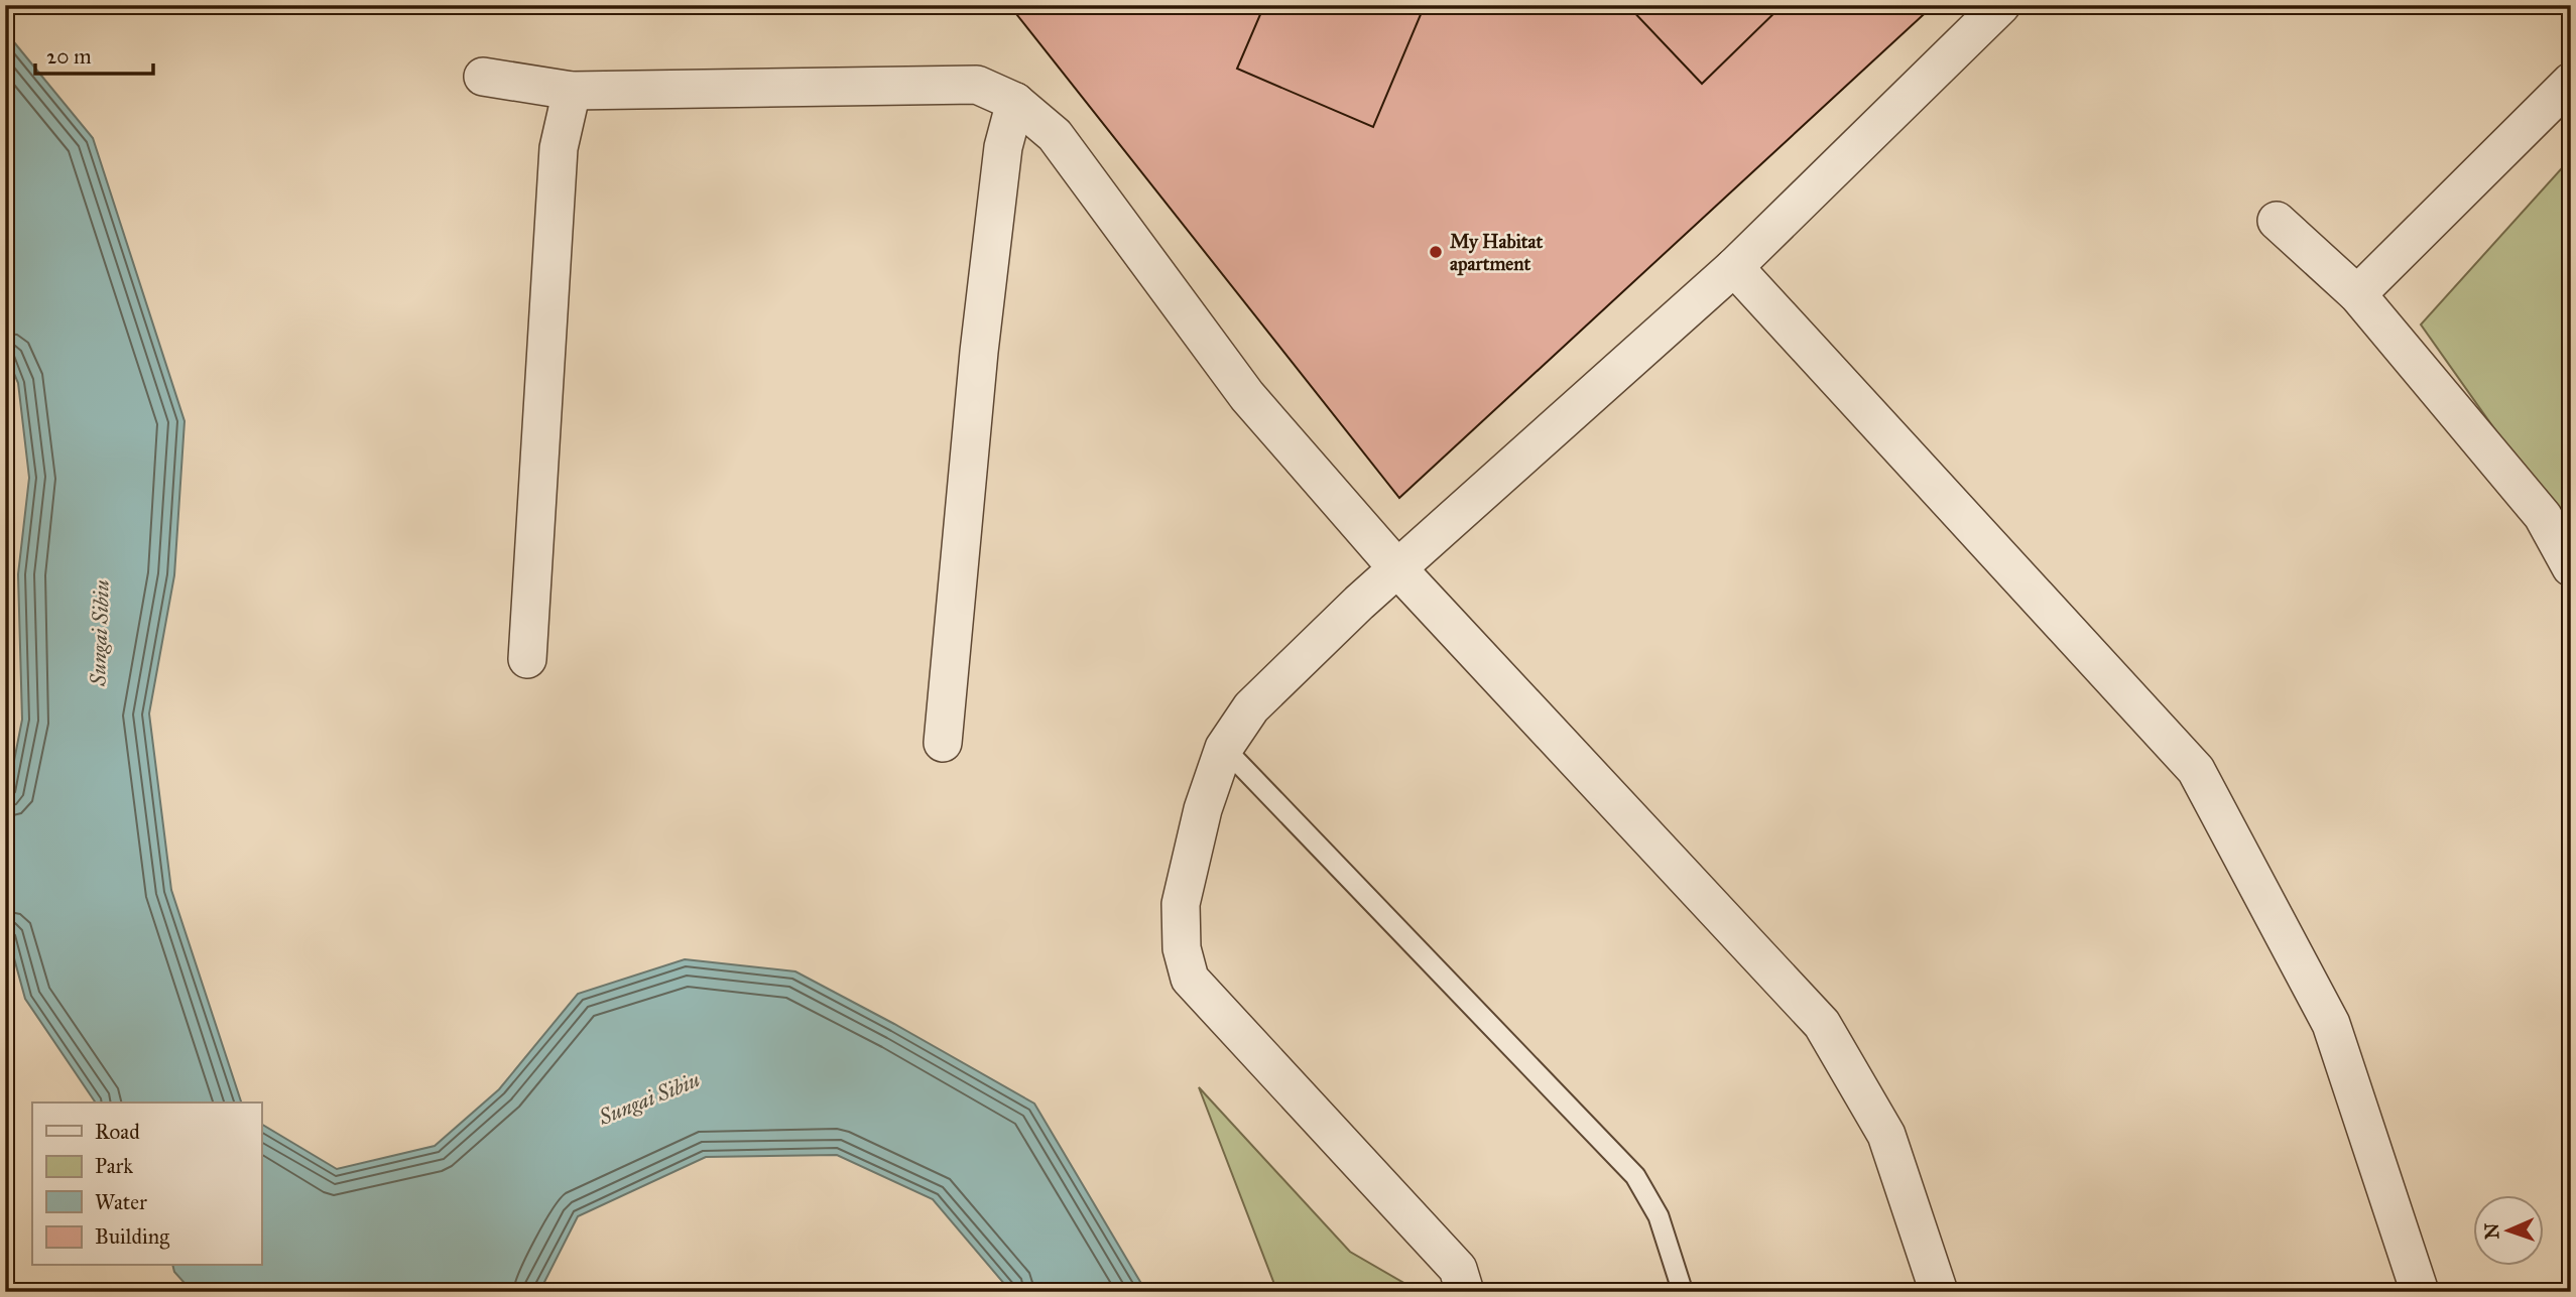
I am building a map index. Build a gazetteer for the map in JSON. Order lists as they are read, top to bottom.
{
  "water": ["Sungai Sibiu"],
  "places": ["My Habitat apartment"],
  "legend": [
    "Road",
    "Park",
    "Water",
    "Building"
  ],
  "scale_bar": "20 m",
  "north": "left"
}
